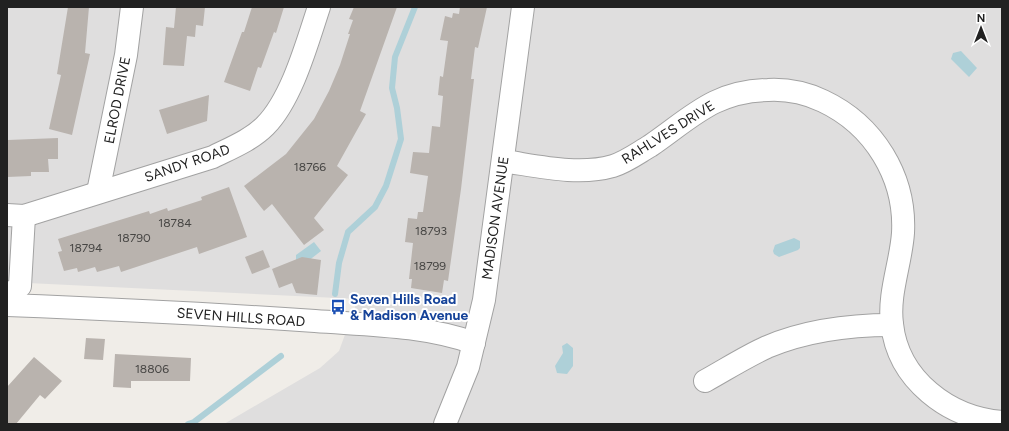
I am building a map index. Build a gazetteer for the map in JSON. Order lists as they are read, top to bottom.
{
  "streets": {
    "street": [
      "ELROD DRIVE",
      "RAHLVES DRIVE",
      "SANDY ROAD",
      "MADISON AVENUE",
      "SEVEN HILLS ROAD"
    ]
  },
  "crossings": [
    ["ELROD DRIVE", "SANDY ROAD"],
    ["RAHLVES DRIVE", "MADISON AVENUE"],
    ["MADISON AVENUE", "SEVEN HILLS ROAD"]
  ],
  "places": {
    "bus stop": ["Seven Hills Road & Madison Avenue"]
  },
  "house_numbers": [
    "18766",
    "18784",
    "18793",
    "18790",
    "18794",
    "18799",
    "18806"
  ],
  "north": "top"
}
